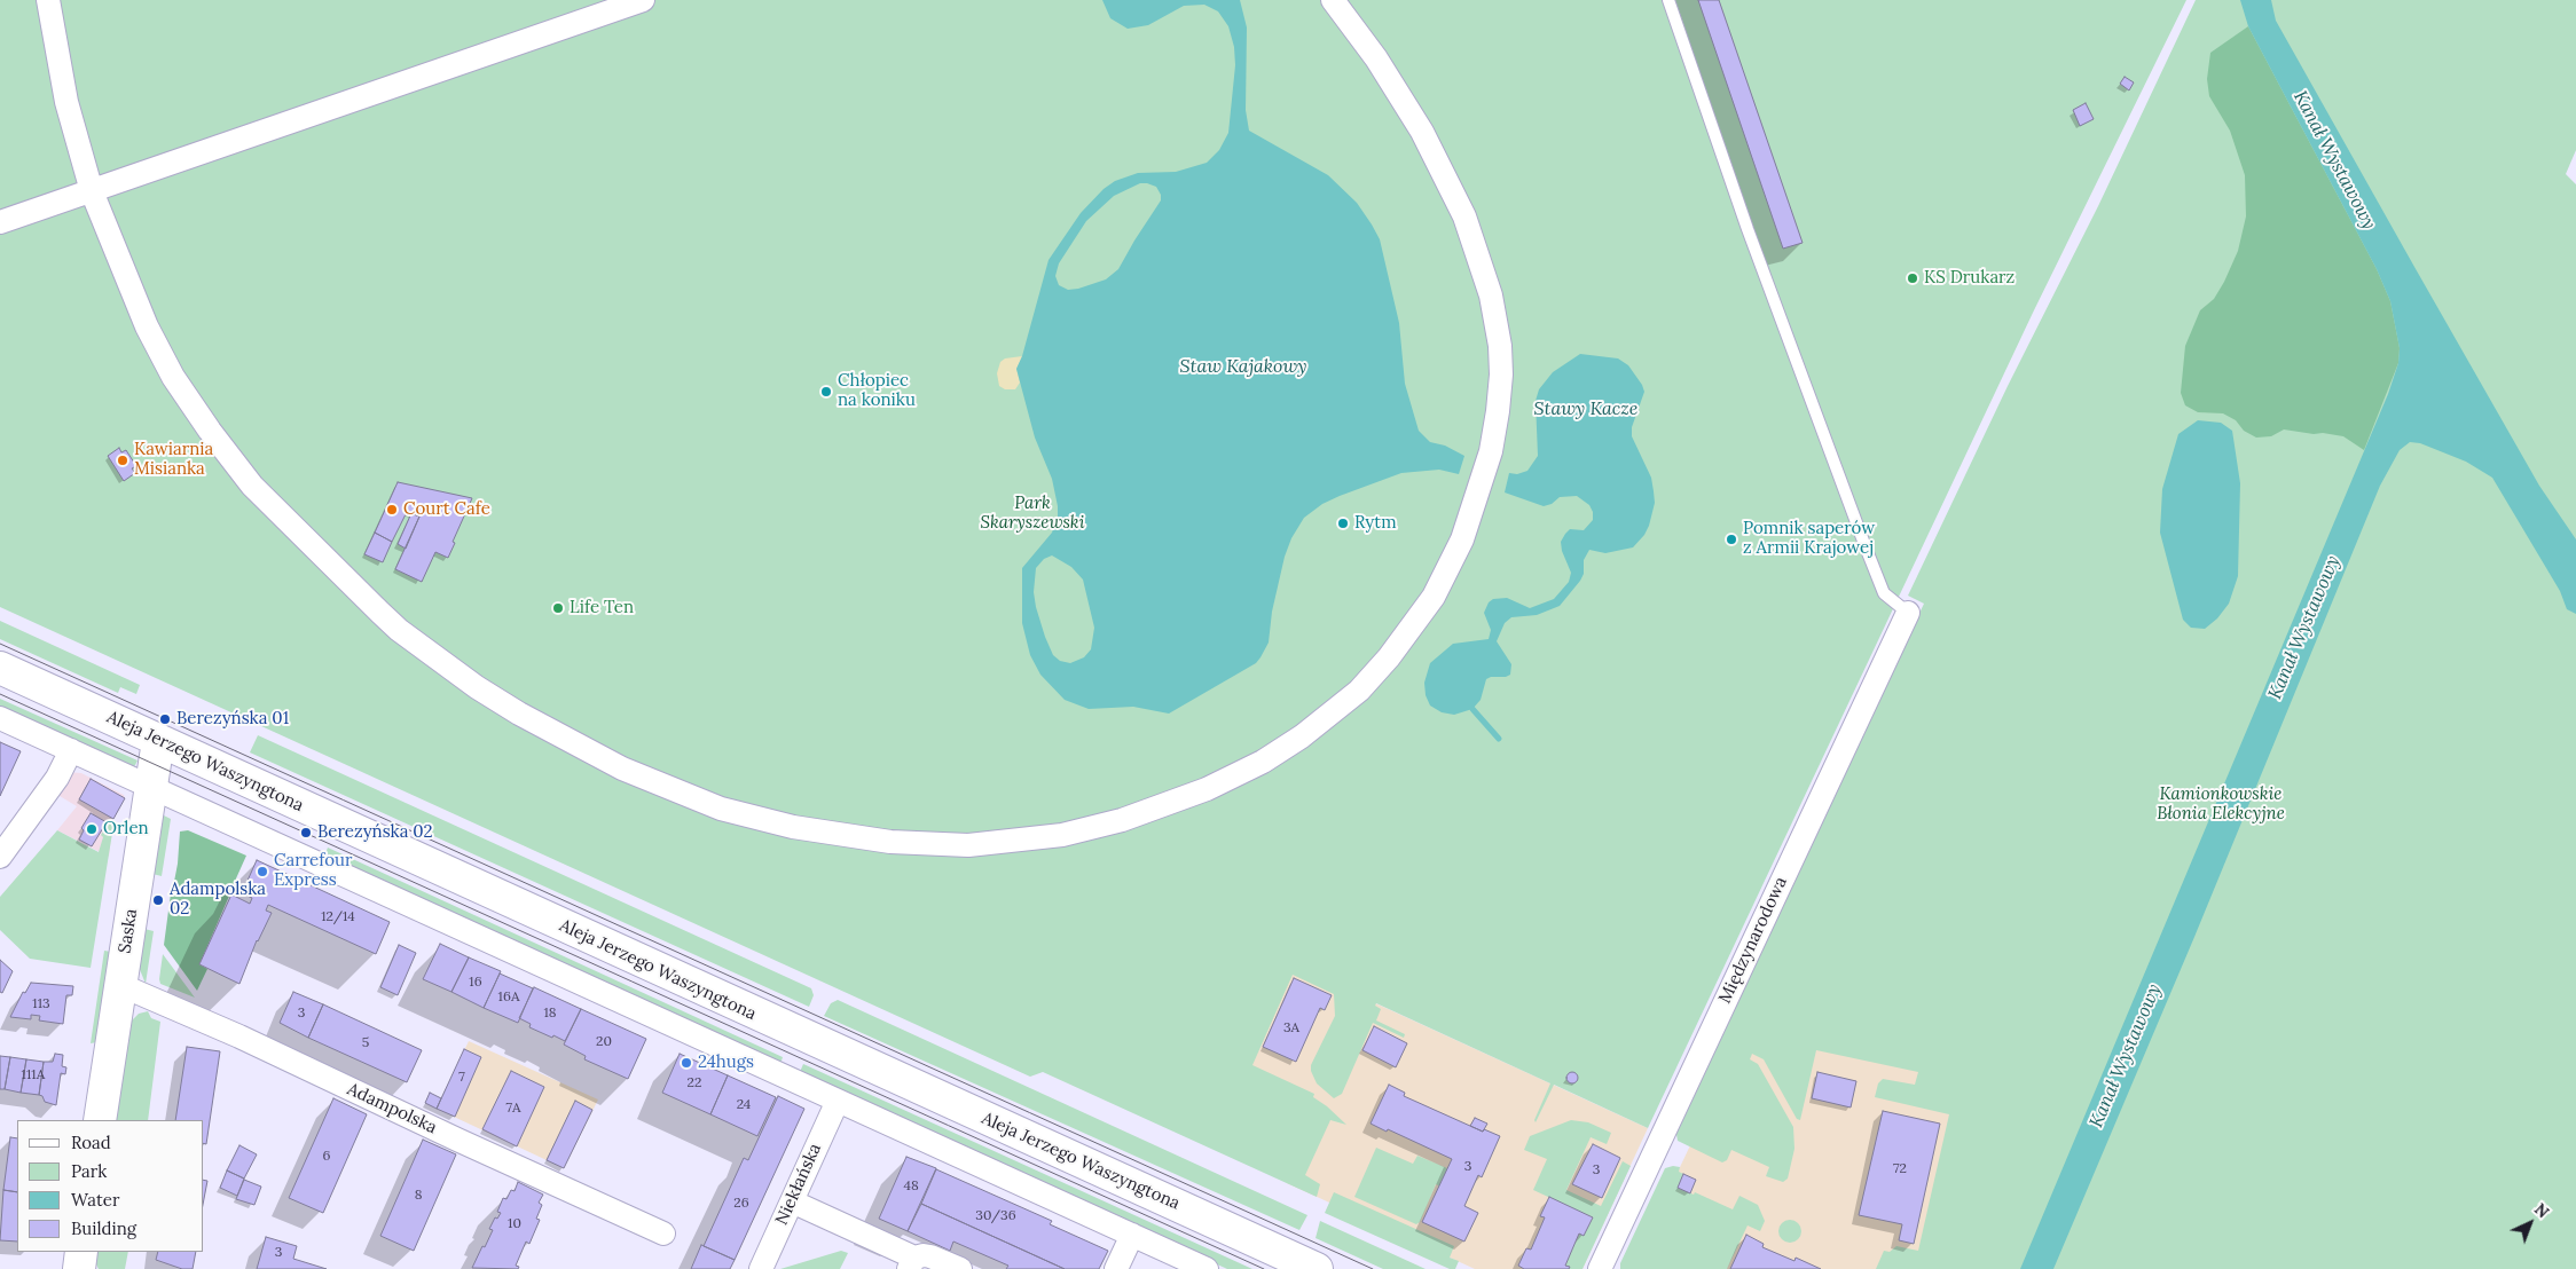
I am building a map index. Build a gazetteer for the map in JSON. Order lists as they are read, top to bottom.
{
  "streets": {
    "main road": ["Aleja Jerzego Waszyngtona", "Saska"],
    "street": ["Międzynarodowa", "Adampolska", "Niekłańska"]
  },
  "crossings": [
    ["Aleja Jerzego Waszyngtona", "Saska"],
    ["Saska", "Adampolska"]
  ],
  "water": ["Kanał Wystawowy", "Staw Kajakowy", "Stawy Kacze"],
  "parks": ["Park Skaryszewski", "Kamionkowskie Błonia Elekcyjne"],
  "places": [
    "KS Drukarz",
    "Chłopiec na koniku",
    "Kawiarnia Misianka",
    "Court Cafe",
    "Rytm",
    "Pomnik saperów z Armii Krajowej",
    "Life Ten",
    "Berezyńska 01",
    "Orlen",
    "Berezyńska 02",
    "Carrefour Express",
    "Adampolska 02",
    "24hugs"
  ],
  "house_numbers": [
    "12/14",
    "16",
    "16A",
    "113",
    "3",
    "18",
    "3A",
    "20",
    "5",
    "111A",
    "7",
    "22",
    "24",
    "7A",
    "6",
    "3",
    "72",
    "3",
    "48",
    "8",
    "26",
    "30/36",
    "10",
    "3"
  ],
  "legend": [
    "Road",
    "Park",
    "Water",
    "Building"
  ],
  "north": "top right"
}
